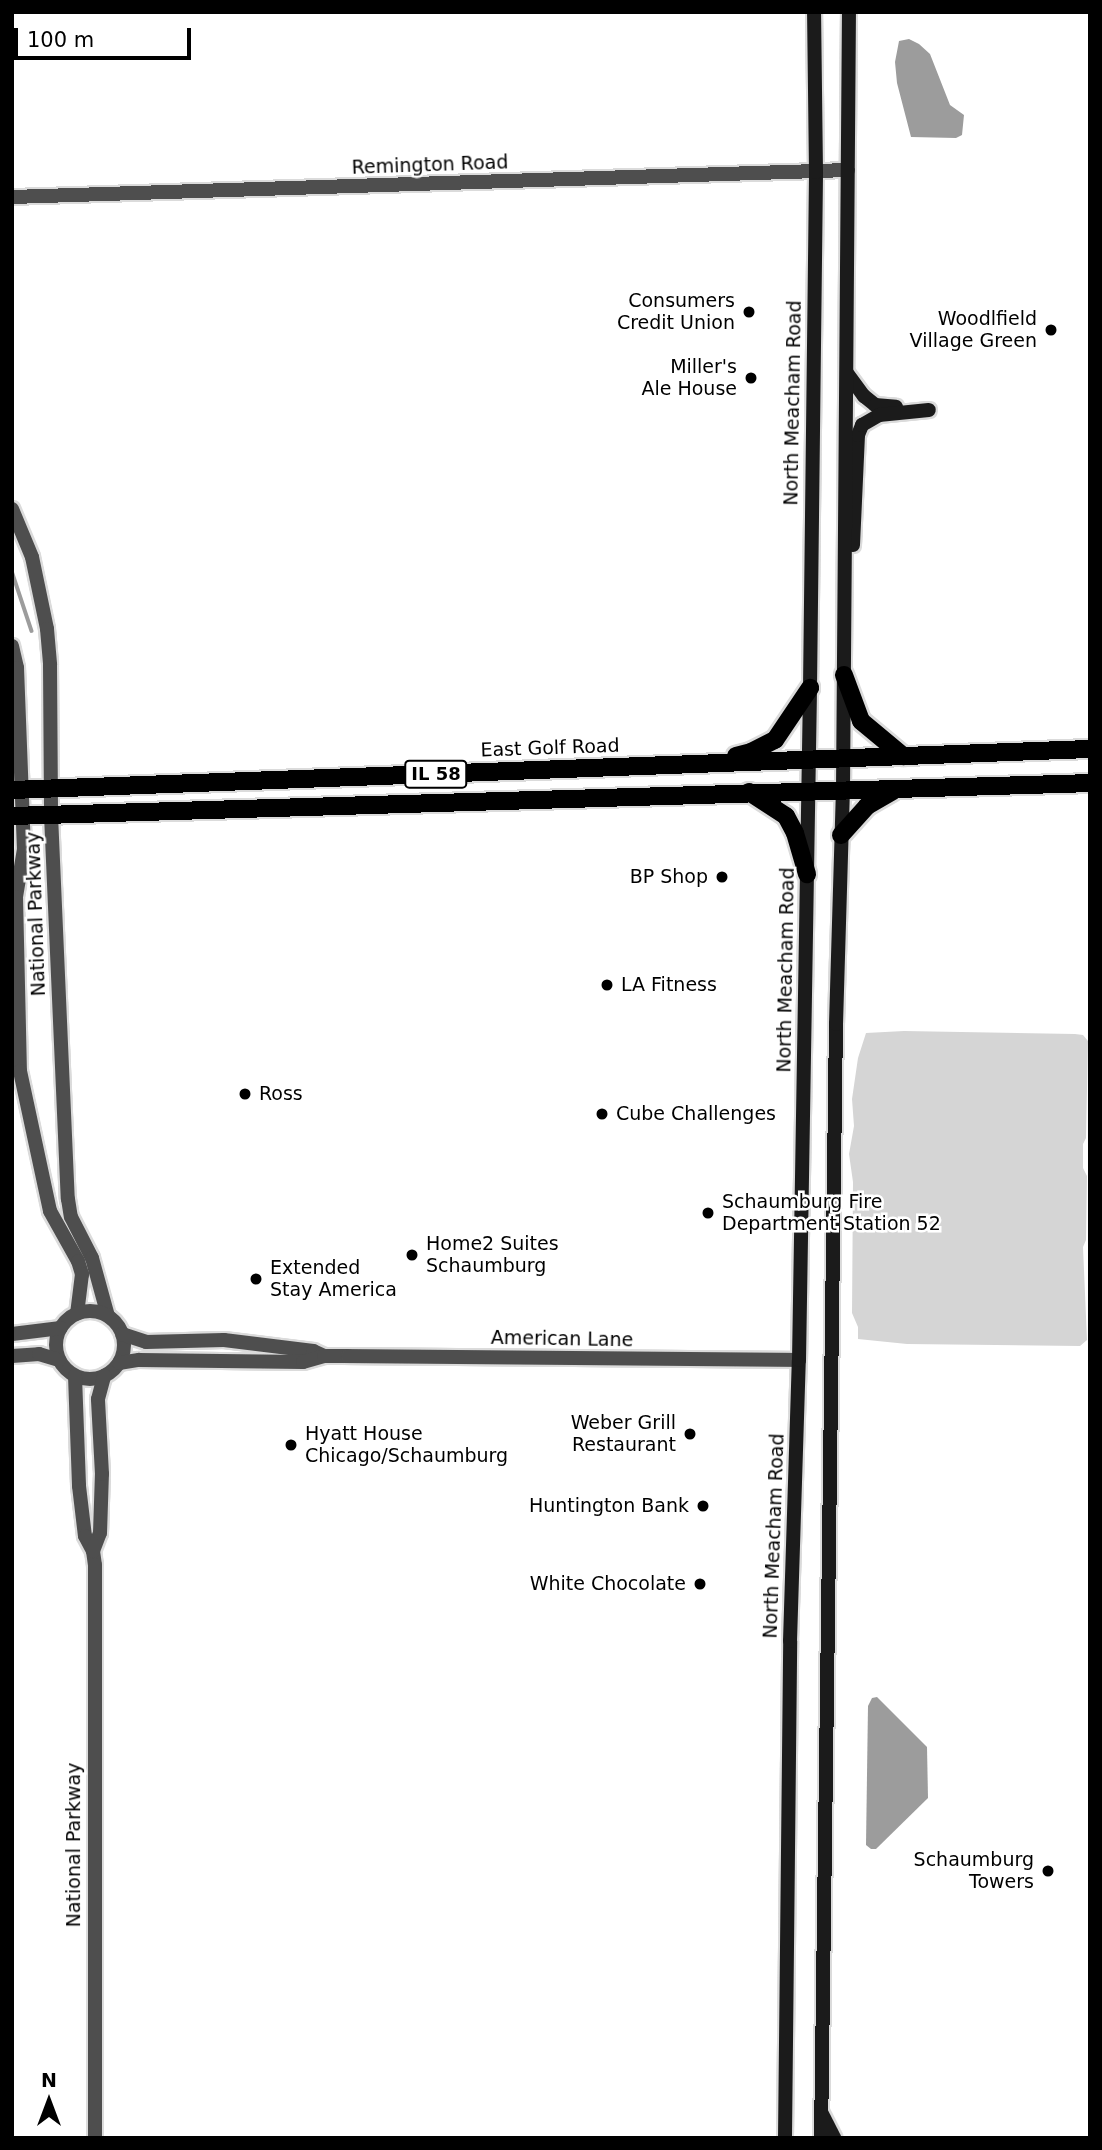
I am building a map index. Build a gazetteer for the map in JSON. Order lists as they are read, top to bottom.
{
  "streets": {
    "main road": ["North Meacham Road", "East Golf Road", "IL 58"],
    "street": ["Remington Road", "National Parkway", "American Lane"]
  },
  "crossings": [
    ["Remington Road", "North Meacham Road"],
    ["North Meacham Road", "East Golf Road"],
    ["North Meacham Road", "IL 58"],
    ["North Meacham Road", "American Lane"],
    ["East Golf Road", "National Parkway"],
    ["IL 58", "National Parkway"],
    ["National Parkway", "American Lane"]
  ],
  "places": [
    "Consumers Credit Union",
    "Woodlfield Village Green",
    "Miller's Ale House",
    "BP Shop",
    "LA Fitness",
    "Ross",
    "Cube Challenges",
    "Schaumburg Fire Department Station 52",
    "Home2 Suites Schaumburg",
    "Extended Stay America",
    "Weber Grill Restaurant",
    "Hyatt House Chicago/Schaumburg",
    "Huntington Bank",
    "White Chocolate",
    "Schaumburg Towers"
  ],
  "scale_bar": "100 m",
  "north": "top"
}
